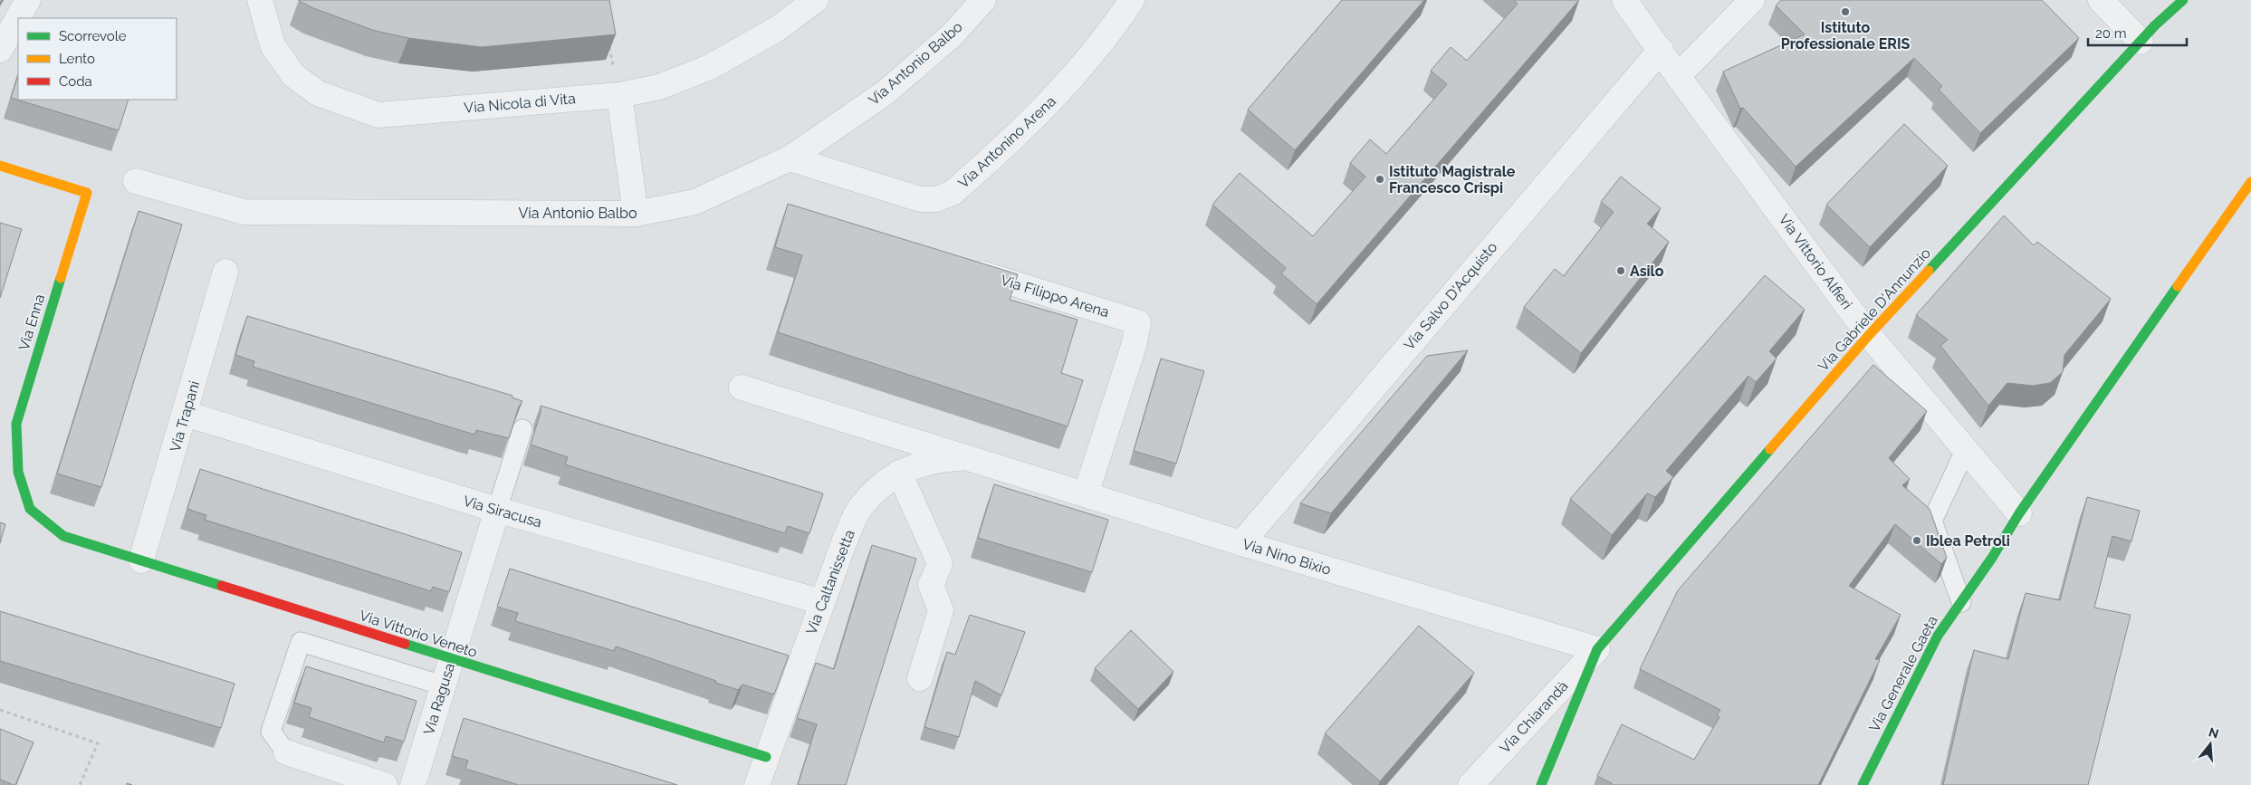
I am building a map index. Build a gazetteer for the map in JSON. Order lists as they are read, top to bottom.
{
  "streets": {
    "main road": [
      "Via Gabriele D'Annunzio",
      "Via Enna",
      "Via Vittorio Veneto",
      "Via Generale Gaeta"
    ],
    "street": [
      "Via Antonio Balbo",
      "Via Nicola di Vita",
      "Via Antonino Arena",
      "Via Vittorio Alfieri",
      "Via Filippo Arena",
      "Via Salvo D'Acquisto",
      "Via Trapani",
      "Via Siracusa",
      "Via Nino Bixio",
      "Via Caltanissetta",
      "Via Ragusa",
      "Via Chiarandà"
    ]
  },
  "crossings": [
    ["Via Antonio Balbo", "Via Antonino Arena"],
    ["Via Vittorio Alfieri", "Via Salvo D'Acquisto"],
    ["Via Vittorio Alfieri", "Via Gabriele D'Annunzio"],
    ["Via Vittorio Alfieri", "Via Generale Gaeta"],
    ["Via Filippo Arena", "Via Nino Bixio"],
    ["Via Salvo D'Acquisto", "Via Nino Bixio"],
    ["Via Gabriele D'Annunzio", "Via Nino Bixio"],
    ["Via Gabriele D'Annunzio", "Via Chiarandà"],
    ["Via Enna", "Via Vittorio Veneto"],
    ["Via Trapani", "Via Siracusa"],
    ["Via Trapani", "Via Vittorio Veneto"],
    ["Via Siracusa", "Via Caltanissetta"],
    ["Via Siracusa", "Via Ragusa"],
    ["Via Nino Bixio", "Via Caltanissetta"],
    ["Via Nino Bixio", "Via Chiarandà"],
    ["Via Caltanissetta", "Via Vittorio Veneto"],
    ["Via Vittorio Veneto", "Via Ragusa"]
  ],
  "places": [
    "Istituto Professionale ERIS",
    "Istituto Magistrale Francesco Crispi",
    "Asilo",
    "Iblea Petroli"
  ],
  "legend": ["Scorrevole", "Lento", "Coda"],
  "scale_bar": "20 m",
  "north": "top"
}
